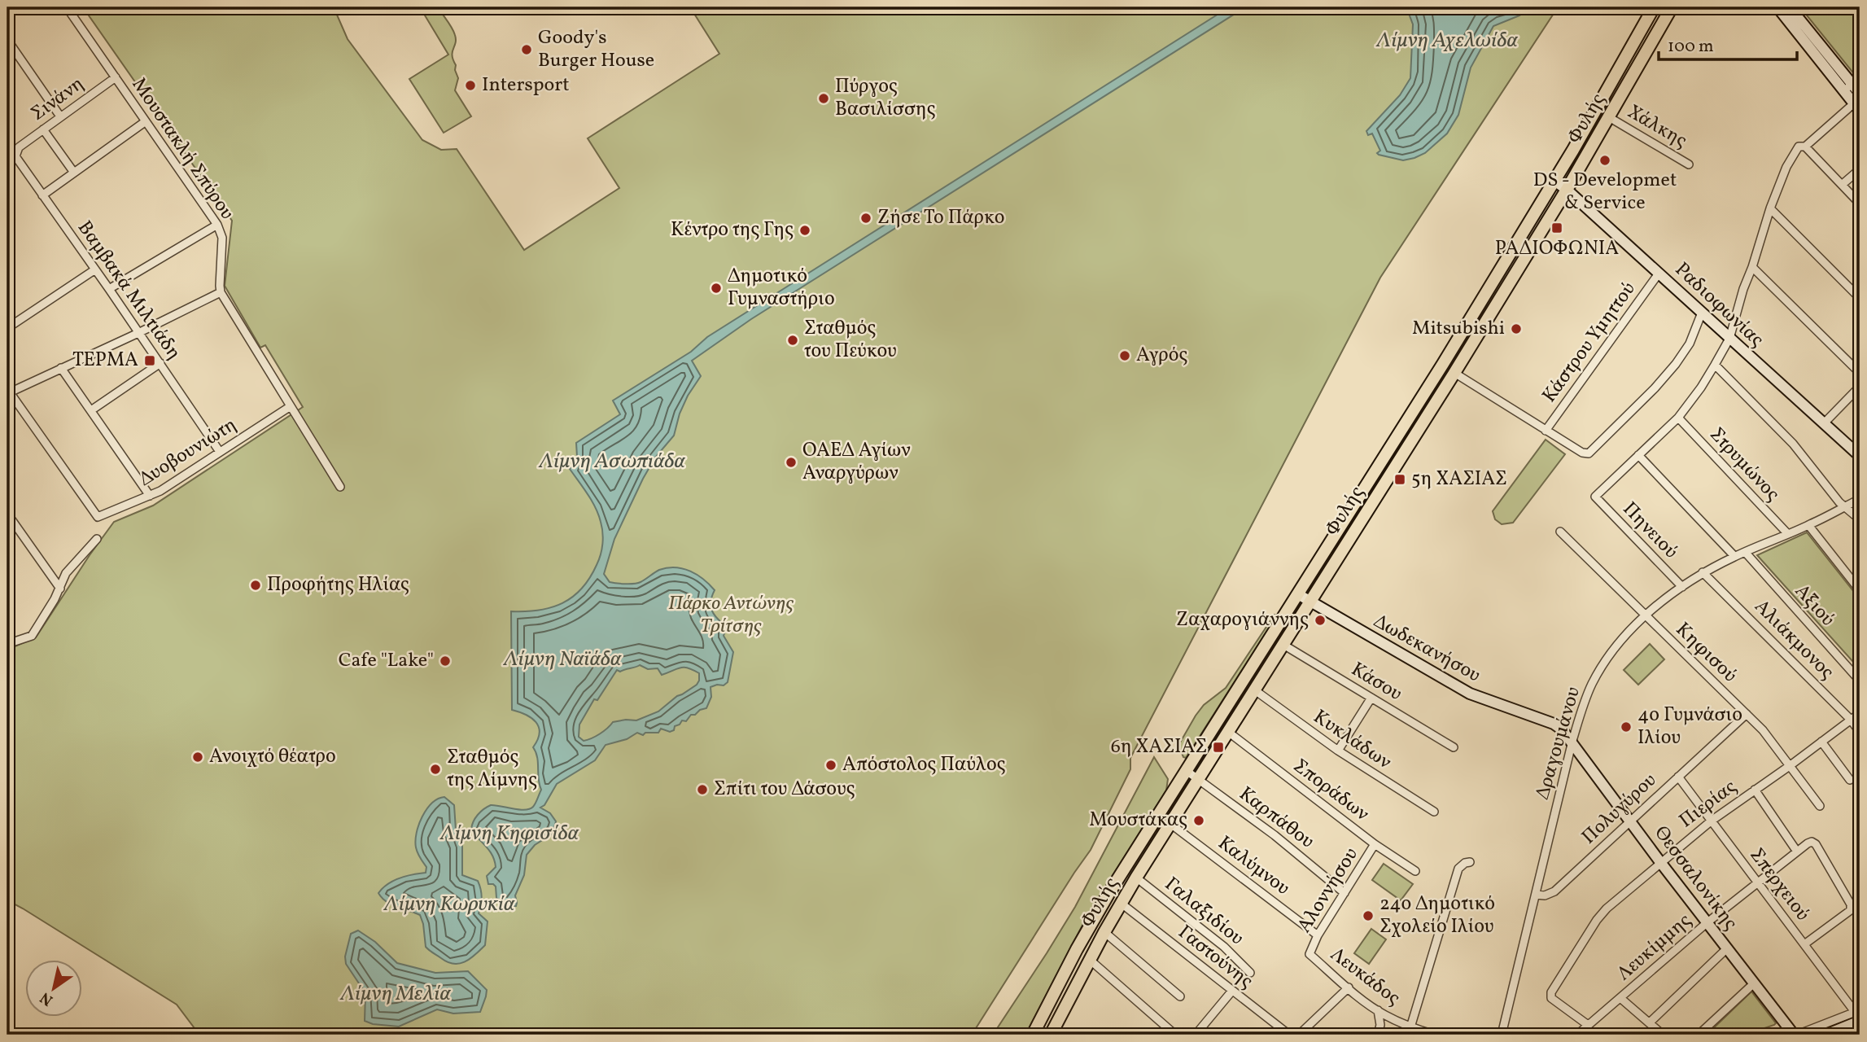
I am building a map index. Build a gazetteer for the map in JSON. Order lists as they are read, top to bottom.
{
  "streets": {
    "main road": ["Φυλής"],
    "street": [
      "Σινάνη",
      "Χάλκης",
      "Μουστακλή Σπύρου",
      "Βαμβακά Μιλτιάδη",
      "Ραδιοφωνίας",
      "Κάστρου Υμηττού",
      "Δυοβουνιώτη",
      "Στρυμώνος",
      "Πηνειού",
      "Αξιού",
      "Αλιάκμονος",
      "Δωδεκανήσου",
      "Κηφισού",
      "Κάσου",
      "Κυκλάδων",
      "Δραγουμάνου",
      "Σποράδων",
      "Πιερίας",
      "Πολυγύρου",
      "Καρπάθου",
      "Καλύμνου",
      "Θεσσαλονίκης",
      "Σπερχειού",
      "Αλοννήσου",
      "Γαλαξιδίου",
      "Λευκίμμης",
      "Γαστούνης",
      "Λευκάδος"
    ]
  },
  "crossings": [
    ["Σινάνη", "Μουστακλή Σπύρου"],
    ["Σινάνη", "Βαμβακά Μιλτιάδη"],
    ["Φυλής", "Χάλκης"],
    ["Φυλής", "Ραδιοφωνίας"],
    ["Φυλής", "Δωδεκανήσου"],
    ["Φυλής", "Κάσου"],
    ["Φυλής", "Κυκλάδων"],
    ["Φυλής", "Σποράδων"],
    ["Φυλής", "Καρπάθου"],
    ["Φυλής", "Καλύμνου"],
    ["Φυλής", "Γαλαξιδίου"],
    ["Φυλής", "Γαστούνης"],
    ["Βαμβακά Μιλτιάδη", "Δυοβουνιώτη"],
    ["Ραδιοφωνίας", "Κάστρου Υμηττού"],
    ["Στρυμώνος", "Δραγουμάνου"],
    ["Πηνειού", "Δραγουμάνου"],
    ["Αξιού", "Δραγουμάνου"],
    ["Αλιάκμονος", "Δραγουμάνου"],
    ["Αλιάκμονος", "Πιερίας"],
    ["Δωδεκανήσου", "Δραγουμάνου"],
    ["Δωδεκανήσου", "Θεσσαλονίκης"],
    ["Κηφισού", "Δραγουμάνου"],
    ["Κηφισού", "Πιερίας"],
    ["Κηφισού", "Πολυγύρου"],
    ["Δραγουμάνου", "Πολυγύρου"],
    ["Δραγουμάνου", "Θεσσαλονίκης"],
    ["Σποράδων", "Αλοννήσου"],
    ["Πιερίας", "Θεσσαλονίκης"],
    ["Πιερίας", "Σπερχειού"],
    ["Πιερίας", "Λευκίμμης"],
    ["Πολυγύρου", "Θεσσαλονίκης"],
    ["Πολυγύρου", "Σπερχειού"],
    ["Καρπάθου", "Αλοννήσου"],
    ["Καλύμνου", "Αλοννήσου"],
    ["Θεσσαλονίκης", "Λευκίμμης"],
    ["Σπερχειού", "Λευκίμμης"],
    ["Αλοννήσου", "Λευκάδος"]
  ],
  "water": [
    "Λίμνη Αχελωίδα",
    "Λίμνη Ασωπιάδα",
    "Λίμνη Ναϊάδα",
    "Λίμνη Κηφισίδα",
    "Λίμνη Κωρυκία",
    "Λίμνη Μελία"
  ],
  "parks": ["Πάρκο Αντώνης Τρίτσης"],
  "places": {
    "other": [
      "Goody's Burger House",
      "Intersport",
      "Πύργος Βασιλίσσης",
      "DS - Developmet & Service",
      "Ζήσε Το Πάρκο",
      "Κέντρο της Γης",
      "Δημοτικό Γυμναστήριο",
      "Mitsubishi",
      "Σταθμός του Πεύκου",
      "Αγρός",
      "ΟΑΕΔ Αγίων Αναργύρων",
      "Προφήτης Ηλίας",
      "Ζαχαρογιάννης",
      "Cafe \"Lake\"",
      "4ο Γυμνάσιο Ιλίου",
      "Ανοιχτό θέατρο",
      "Απόστολος Παύλος",
      "Σταθμός της Λίμνης",
      "Σπίτι του Δάσους",
      "Μουστάκας",
      "24ο Δημοτικό Σχολείο Ιλίου"
    ],
    "transit": [
      "ΡΑΔΙΟΦΩΝΙΑ",
      "ΤΕΡΜΑ",
      "5η ΧΑΣΙΑΣ",
      "6η ΧΑΣΙΑΣ"
    ]
  },
  "scale_bar": "100 m",
  "north": "bottom left"
}
